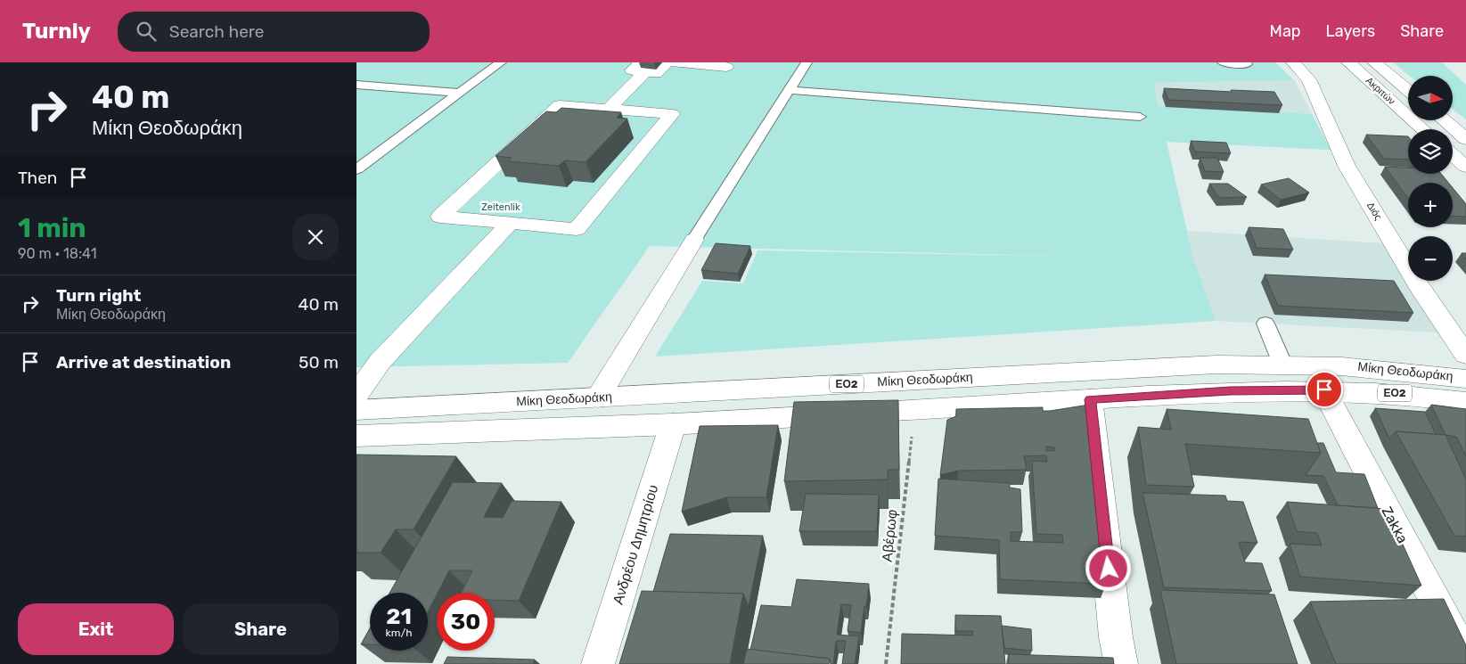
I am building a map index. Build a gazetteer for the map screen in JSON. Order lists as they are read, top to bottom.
{
  "streets": {
    "main road": [
      "Ακριτών",
      "Διός",
      "Μίκη Θεοδωράκη",
      "ΕΟ2",
      "Zakka",
      "Ανδρέου Δημητρίου"
    ],
    "path": ["Αβέρωφ"]
  },
  "crossings": [
    ["Μίκη Θεοδωράκη", "Zakka"],
    ["Μίκη Θεοδωράκη", "Αβέρωφ"],
    ["Μίκη Θεοδωράκη", "Ανδρέου Δημητρίου"]
  ],
  "parks": ["Zeitenlik"],
  "north": "right",
  "page": {
    "header": "Turnly",
    "search": "Search here",
    "nav": ["Map", "Layers", "Share"],
    "turn": ["40 m", "Μίκη Θεοδωράκη"],
    "map_buttons": ["+", "−"],
    "then": "Then",
    "heading": ["1 min", "90 m · 18:41"],
    "list": [
      {
        "name": "Turn right",
        "note": "Μίκη Θεοδωράκη",
        "value": "40 m"
      },
      {
        "name": "Arrive at destination",
        "value": "50 m"
      }
    ],
    "speed": "21 km/h",
    "limit": "30",
    "buttons": ["Exit", "Share"]
  }
}
